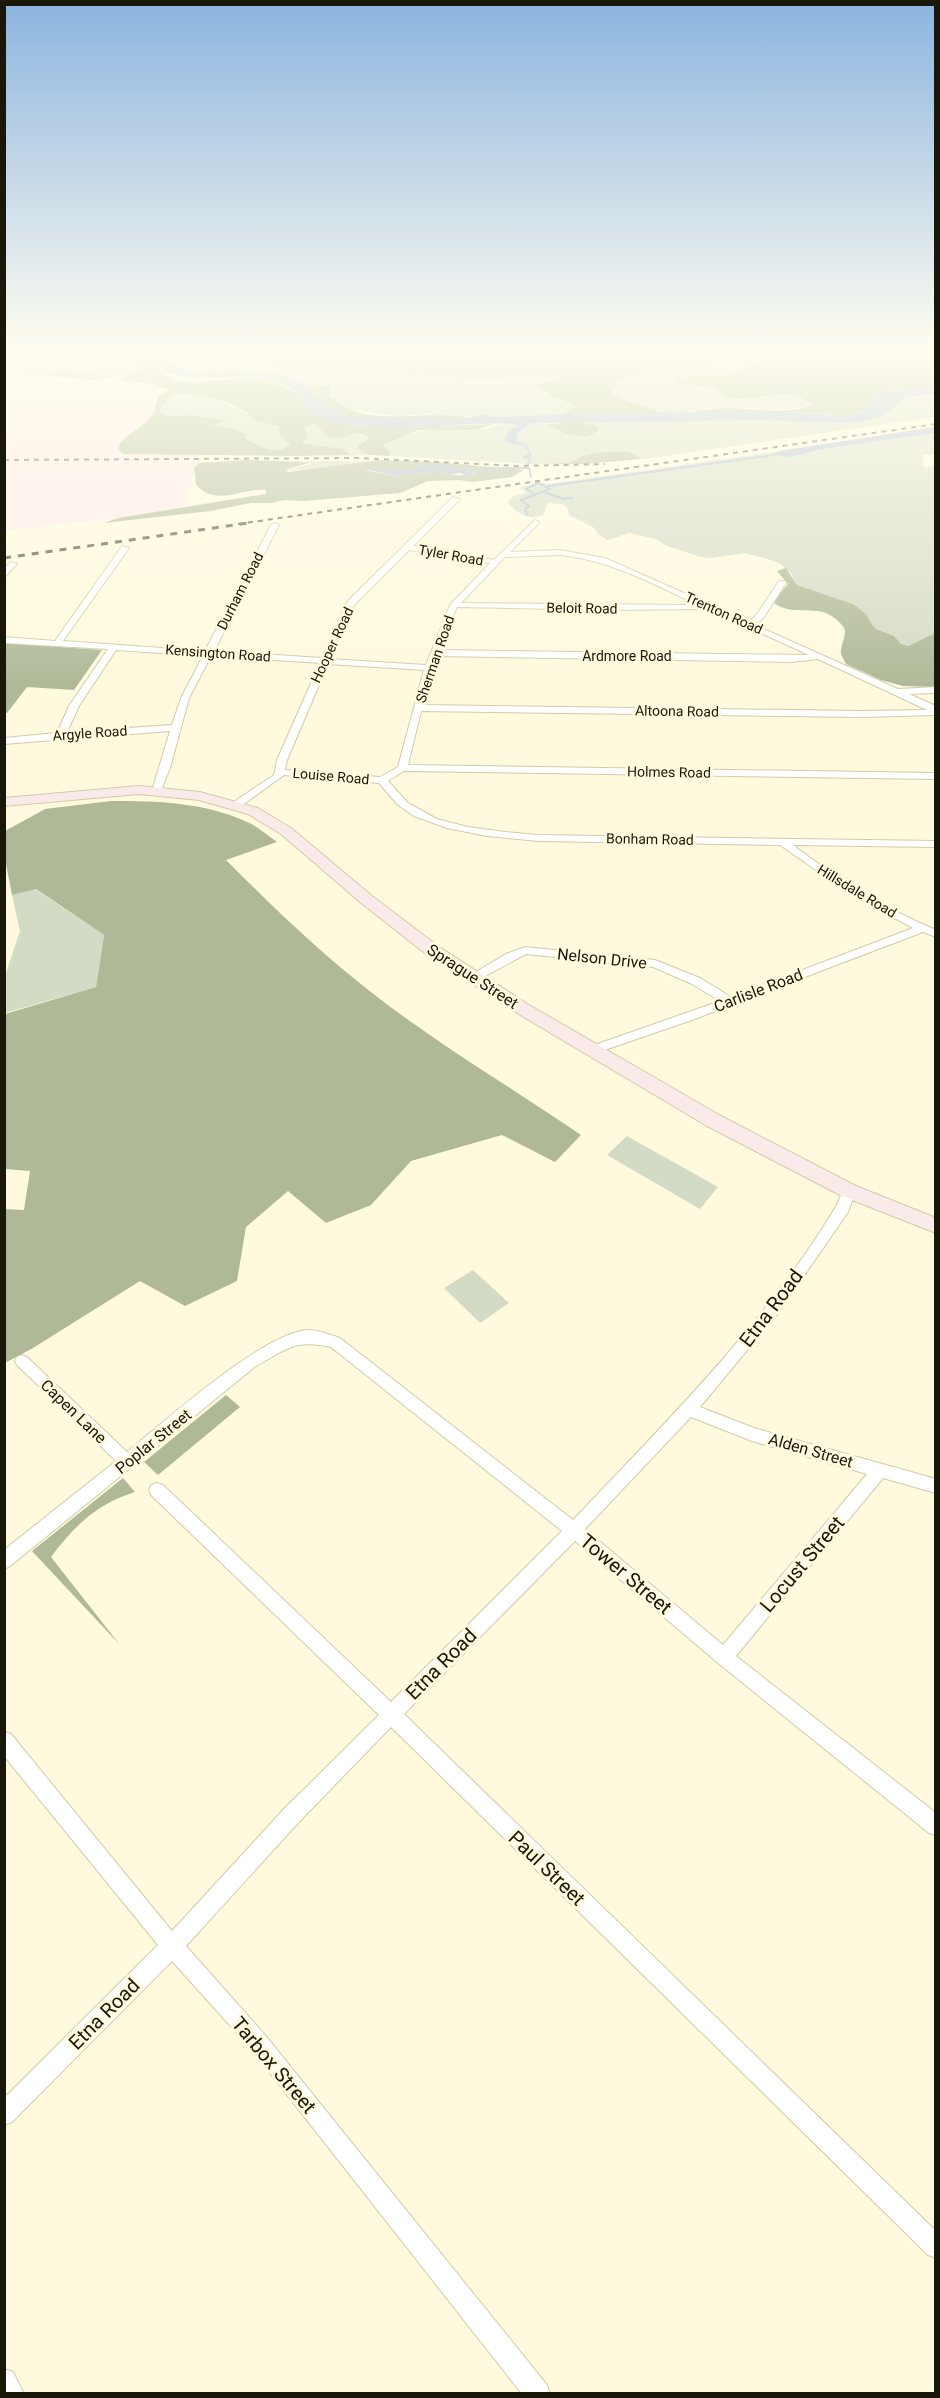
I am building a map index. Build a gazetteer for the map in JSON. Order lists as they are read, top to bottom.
{
  "streets": {
    "main road": ["Sprague Street"],
    "street": [
      "Tyler Road",
      "Durham Road",
      "Beloit Road",
      "Trenton Road",
      "Hooper Road",
      "Kensington Road",
      "Ardmore Road",
      "Sherman Road",
      "Altoona Road",
      "Argyle Road",
      "Holmes Road",
      "Louise Road",
      "Bonham Road",
      "Hillsdale Road",
      "Nelson Drive",
      "Carlisle Road",
      "Etna Road",
      "Capen Lane",
      "Poplar Street",
      "Alden Street",
      "Locust Street",
      "Tower Street",
      "Paul Street",
      "Tarbox Street"
    ]
  },
  "crossings": [
    ["Tyler Road", "Hooper Road"],
    ["Tyler Road", "Sherman Road"],
    ["Durham Road", "Kensington Road"],
    ["Durham Road", "Argyle Road"],
    ["Durham Road", "Sprague Street"],
    ["Beloit Road", "Trenton Road"],
    ["Beloit Road", "Sherman Road"],
    ["Trenton Road", "Ardmore Road"],
    ["Trenton Road", "Sherman Road"],
    ["Trenton Road", "Altoona Road"],
    ["Hooper Road", "Kensington Road"],
    ["Hooper Road", "Louise Road"],
    ["Kensington Road", "Sherman Road"],
    ["Ardmore Road", "Sherman Road"],
    ["Sherman Road", "Altoona Road"],
    ["Sherman Road", "Holmes Road"],
    ["Louise Road", "Bonham Road"],
    ["Bonham Road", "Hillsdale Road"],
    ["Hillsdale Road", "Carlisle Road"],
    ["Nelson Drive", "Sprague Street"],
    ["Nelson Drive", "Carlisle Road"],
    ["Sprague Street", "Carlisle Road"],
    ["Sprague Street", "Etna Road"],
    ["Etna Road", "Alden Street"],
    ["Etna Road", "Tower Street"],
    ["Etna Road", "Paul Street"],
    ["Etna Road", "Tarbox Street"],
    ["Capen Lane", "Poplar Street"],
    ["Poplar Street", "Tower Street"],
    ["Alden Street", "Locust Street"],
    ["Locust Street", "Tower Street"]
  ]
}
